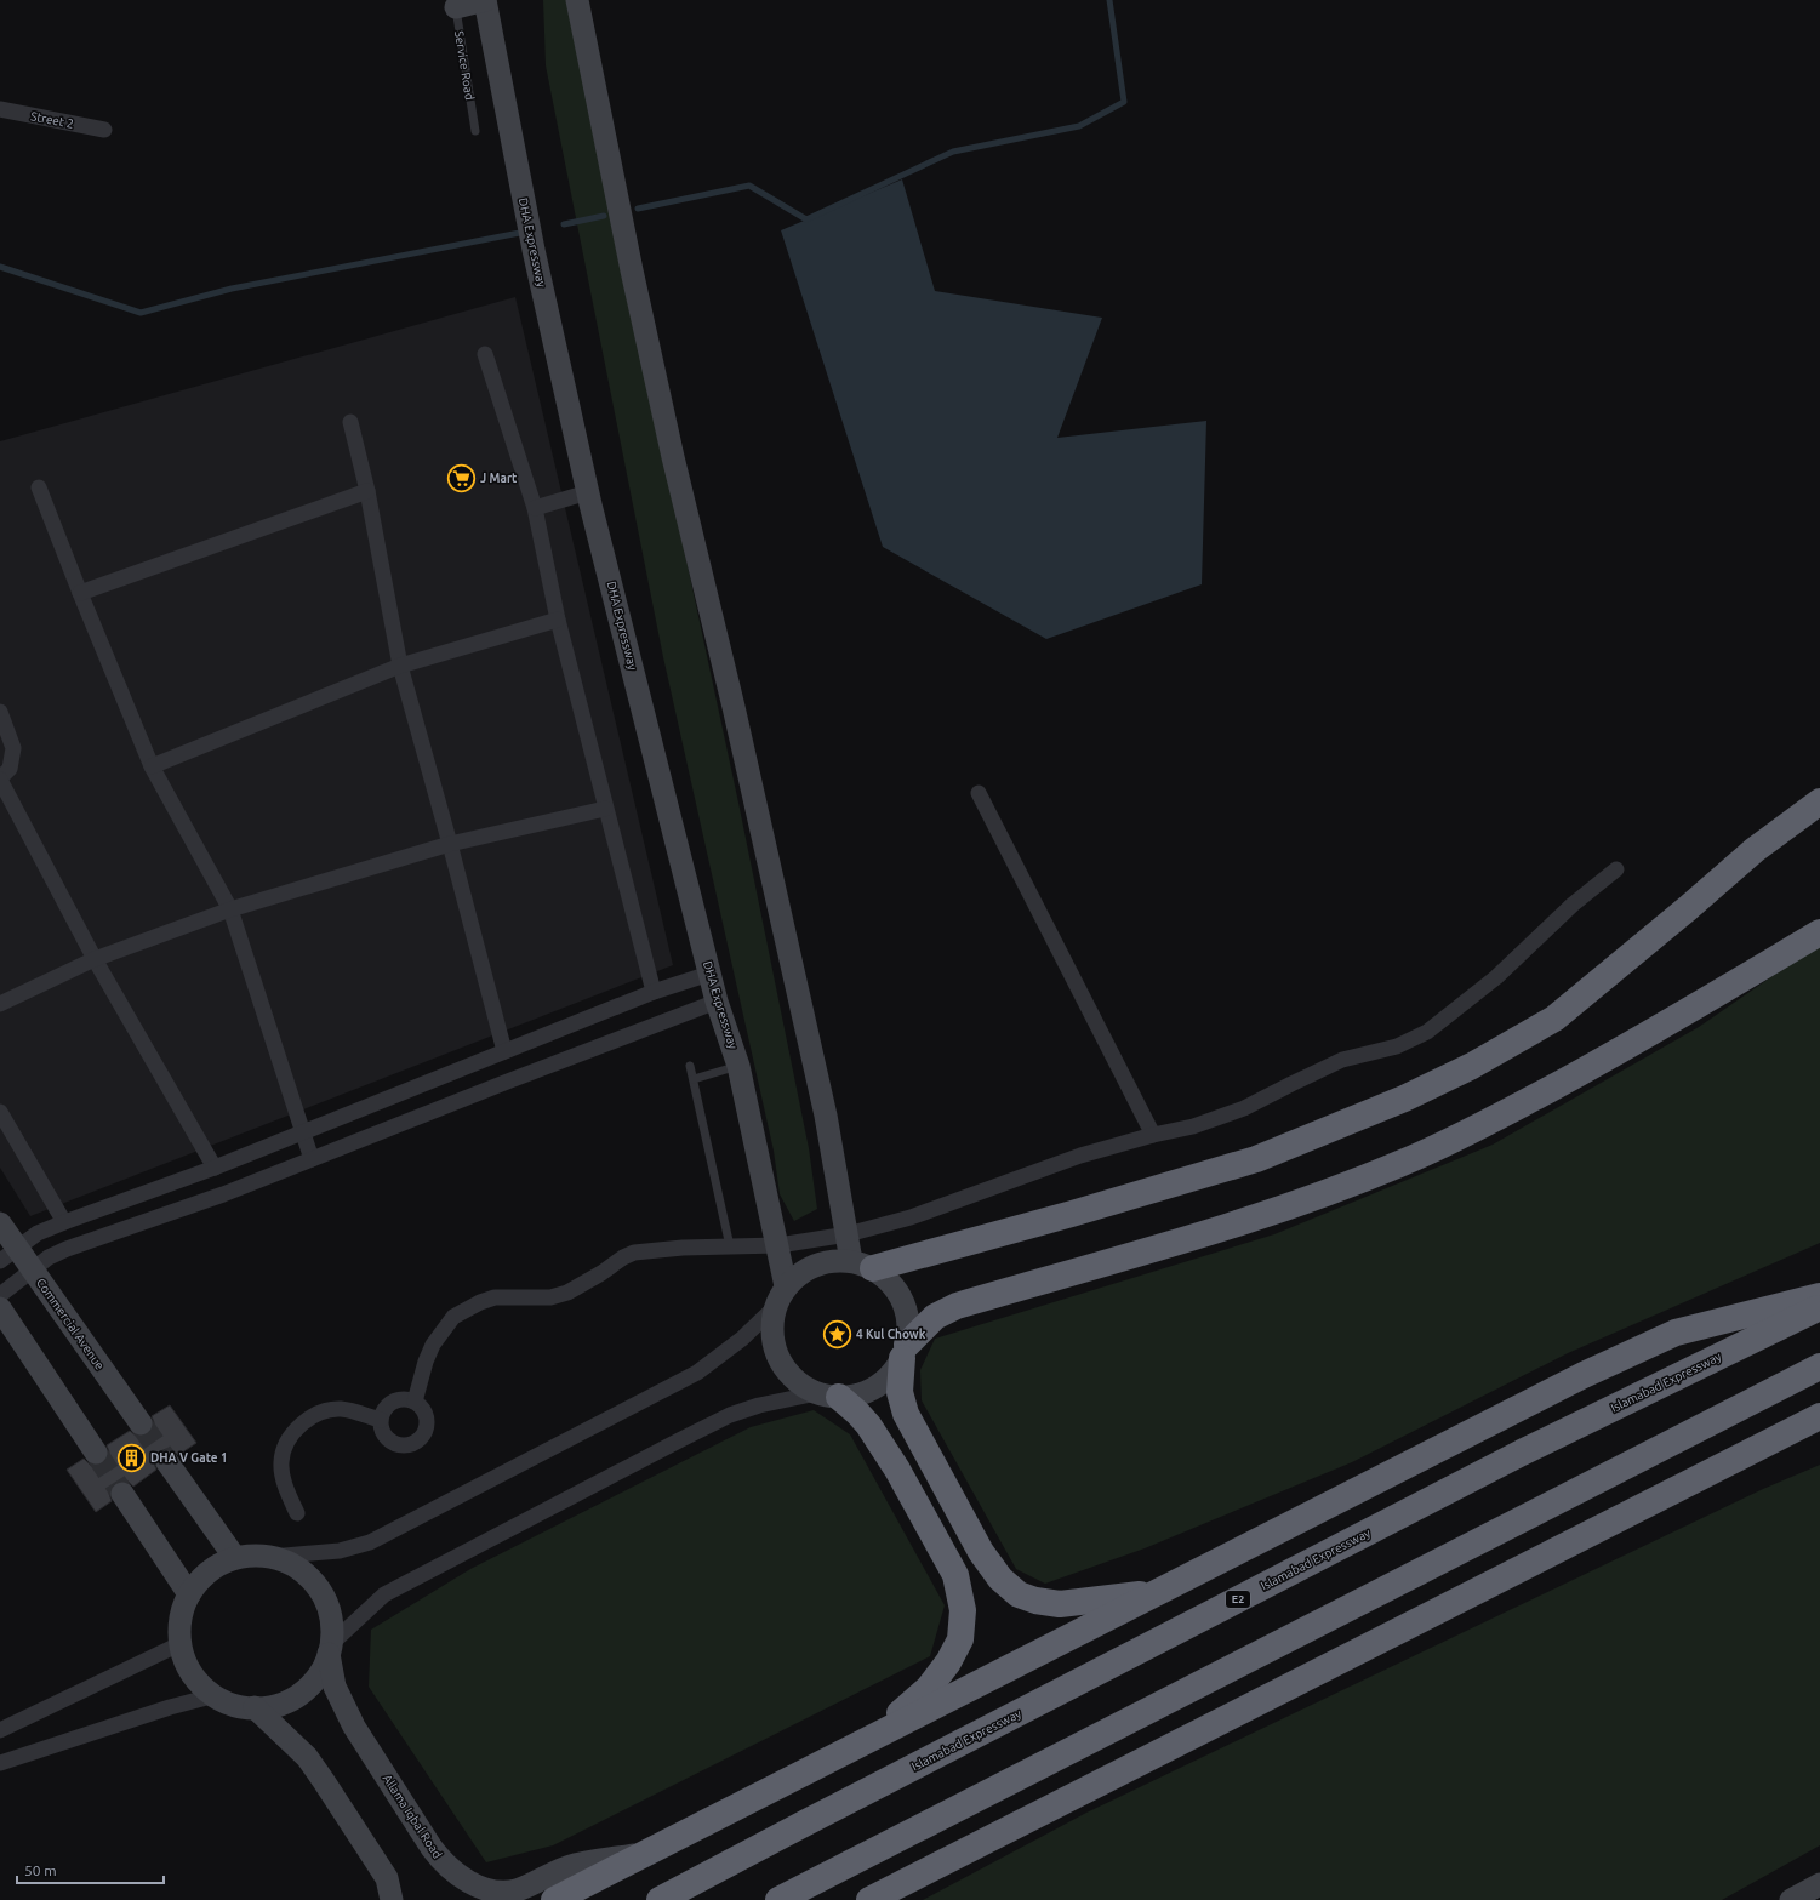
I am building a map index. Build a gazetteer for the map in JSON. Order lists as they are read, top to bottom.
{
  "streets": {
    "highway": ["Islamabad Expressway", "E2"],
    "main road": ["DHA Expressway", "Commercial Avenue", "Allama Iqbal Road"],
    "street": ["Street 2"],
    "lane": ["Service Road"]
  },
  "places": {
    "supermarket": ["J Mart"],
    "place": ["4 Kul Chowk"],
    "building": ["DHA V Gate 1"]
  },
  "scale_bar": "50 m"
}
